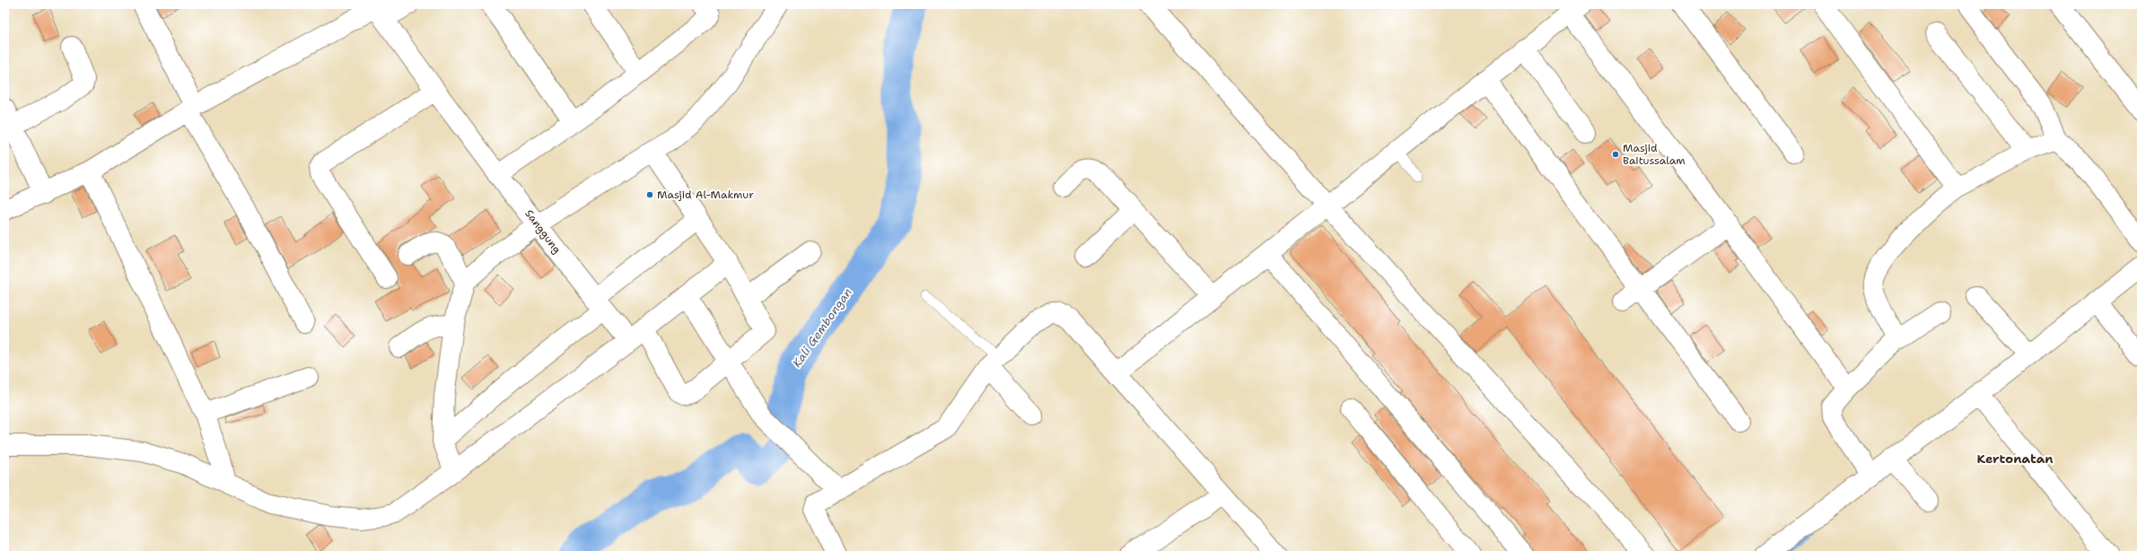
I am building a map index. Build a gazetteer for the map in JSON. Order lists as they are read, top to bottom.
{
  "streets": {
    "street": ["Sanggung"]
  },
  "districts": ["Kertonatan"],
  "water": ["Kali Gembongan"],
  "places": ["Masjid Baitussalam", "Masjid Al-Makmur"]
}
